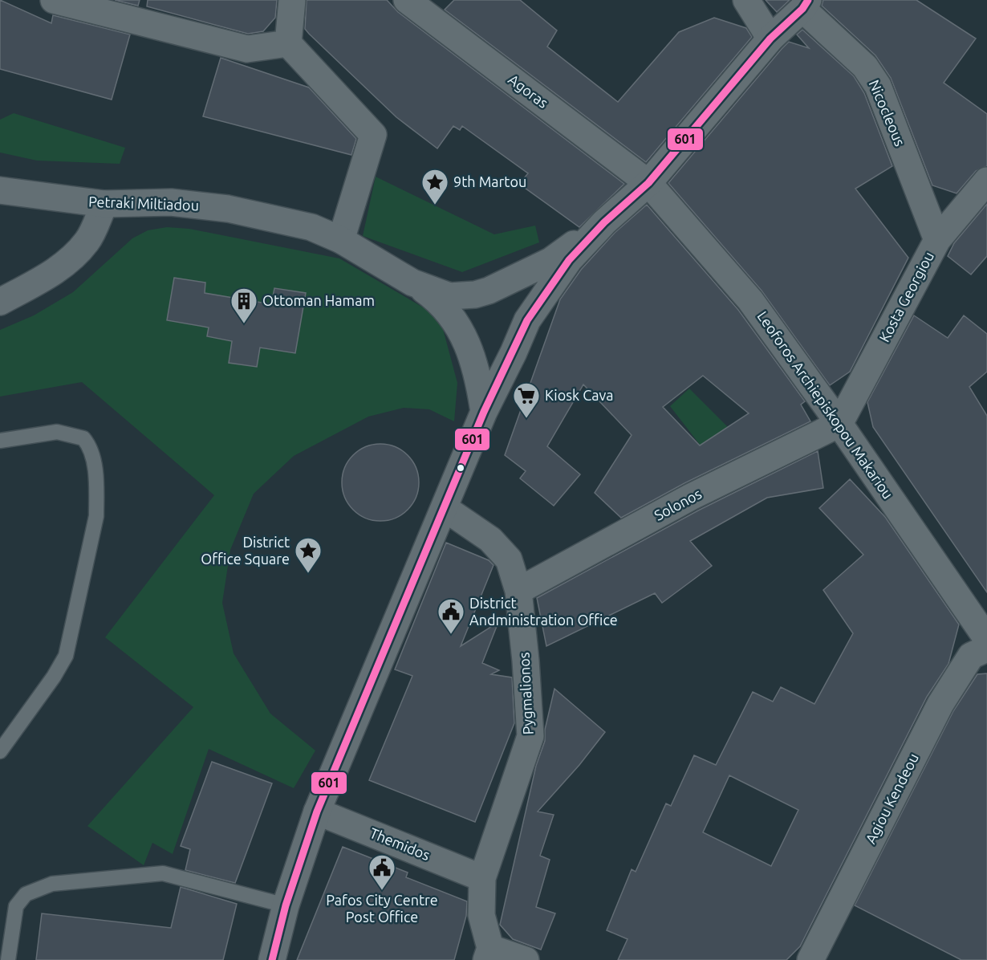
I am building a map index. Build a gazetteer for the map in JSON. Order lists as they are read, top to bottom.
{
  "streets": {
    "street": [
      "Agoras",
      "Nicocleous",
      "Petraki Miltiadou",
      "Kosta Georgiou",
      "Leoforos Archiepiskopou Makariou",
      "Solonos",
      "Pygmalionos",
      "Agiou Kendeou",
      "Themidos"
    ]
  },
  "crossings": [
    ["Agoras", "Leoforos Archiepiskopou Makariou"],
    ["Nicocleous", "Kosta Georgiou"],
    ["Kosta Georgiou", "Leoforos Archiepiskopou Makariou"],
    ["Kosta Georgiou", "Solonos"],
    ["Leoforos Archiepiskopou Makariou", "Solonos"],
    ["Solonos", "Pygmalionos"],
    ["Pygmalionos", "Themidos"]
  ],
  "places": {
    "place": ["9th Martou", "District Office Square"],
    "building": ["Ottoman Hamam"],
    "supermarket": ["Kiosk Cava"],
    "public building": ["District Andministration Office", "Pafos City Centre Post Office"]
  },
  "lines": ["transit line 601"]
}
